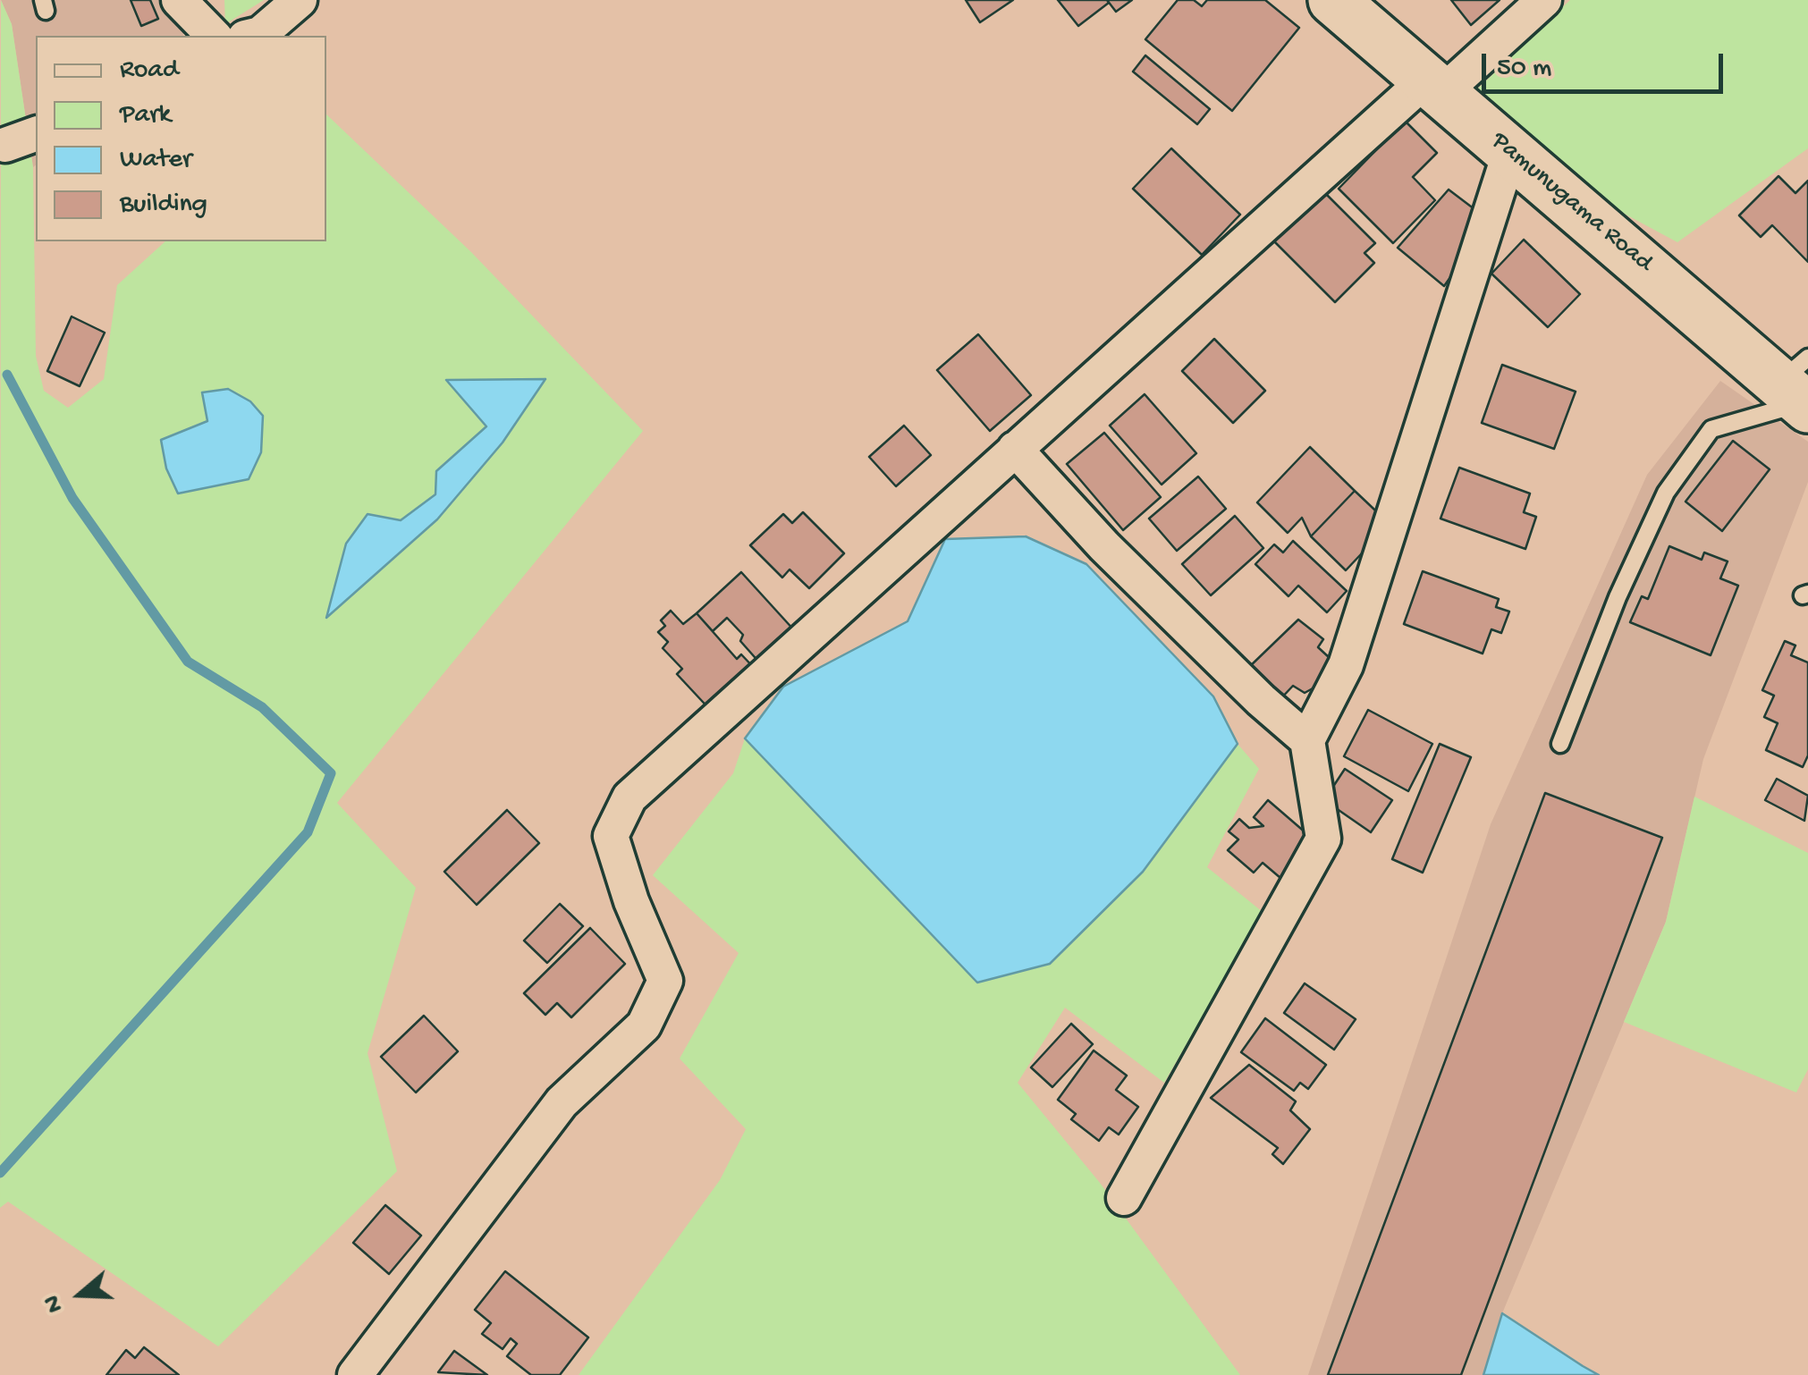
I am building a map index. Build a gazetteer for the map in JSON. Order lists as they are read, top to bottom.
{
  "streets": {
    "main road": ["Pamunugama Road"]
  },
  "legend": [
    "Road",
    "Park",
    "Water",
    "Building"
  ],
  "scale_bar": "50 m",
  "north": "left"
}
